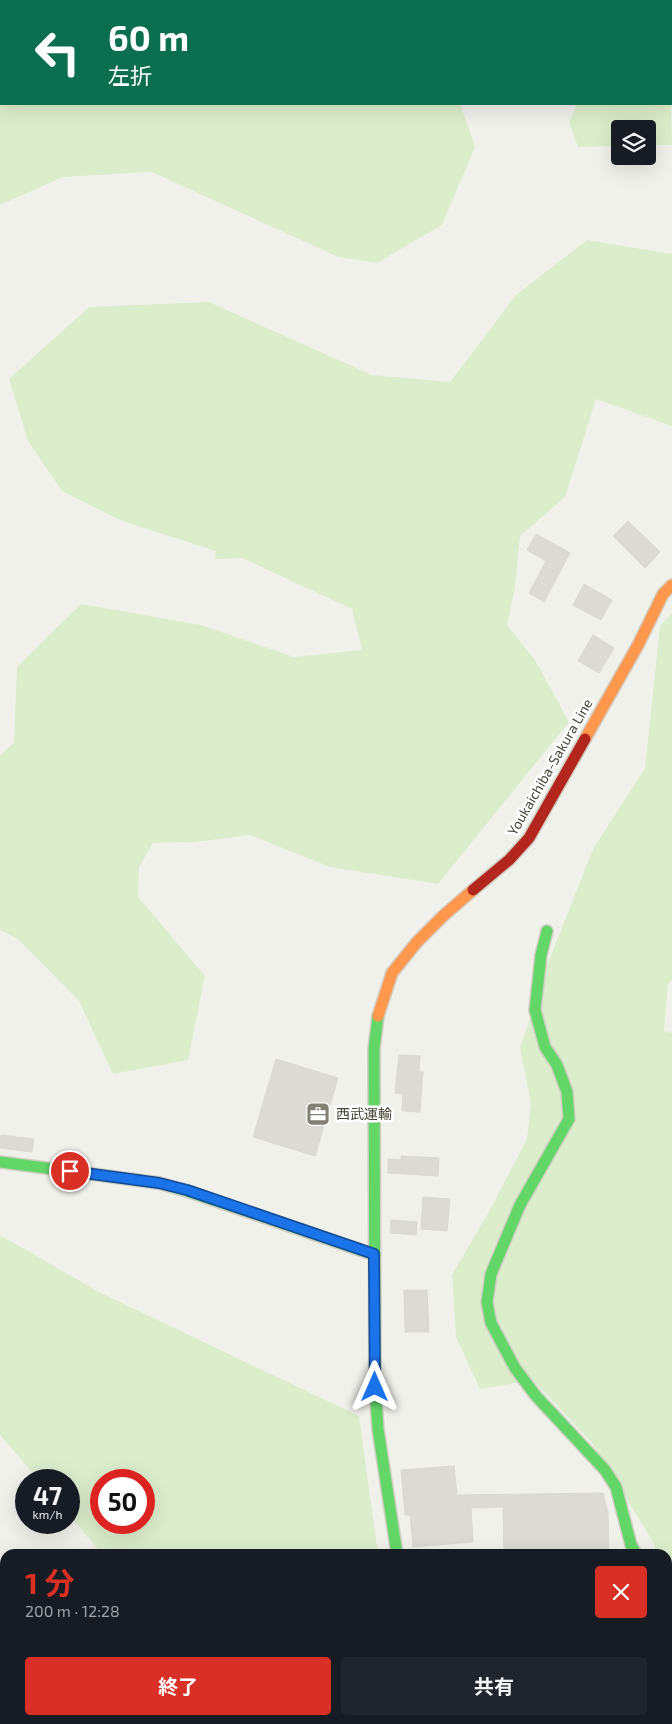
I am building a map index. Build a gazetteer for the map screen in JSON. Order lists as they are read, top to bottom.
{
  "streets": {
    "street": ["Youkaichiba-Sakura Line"]
  },
  "places": {
    "office": ["西武運輸"]
  },
  "page": {
    "turn": ["60 m", "左折"],
    "speed": "47 km/h",
    "limit": "50",
    "heading": ["1 分", "200 m · 12:28"],
    "buttons": ["終了", "共有"]
  }
}
